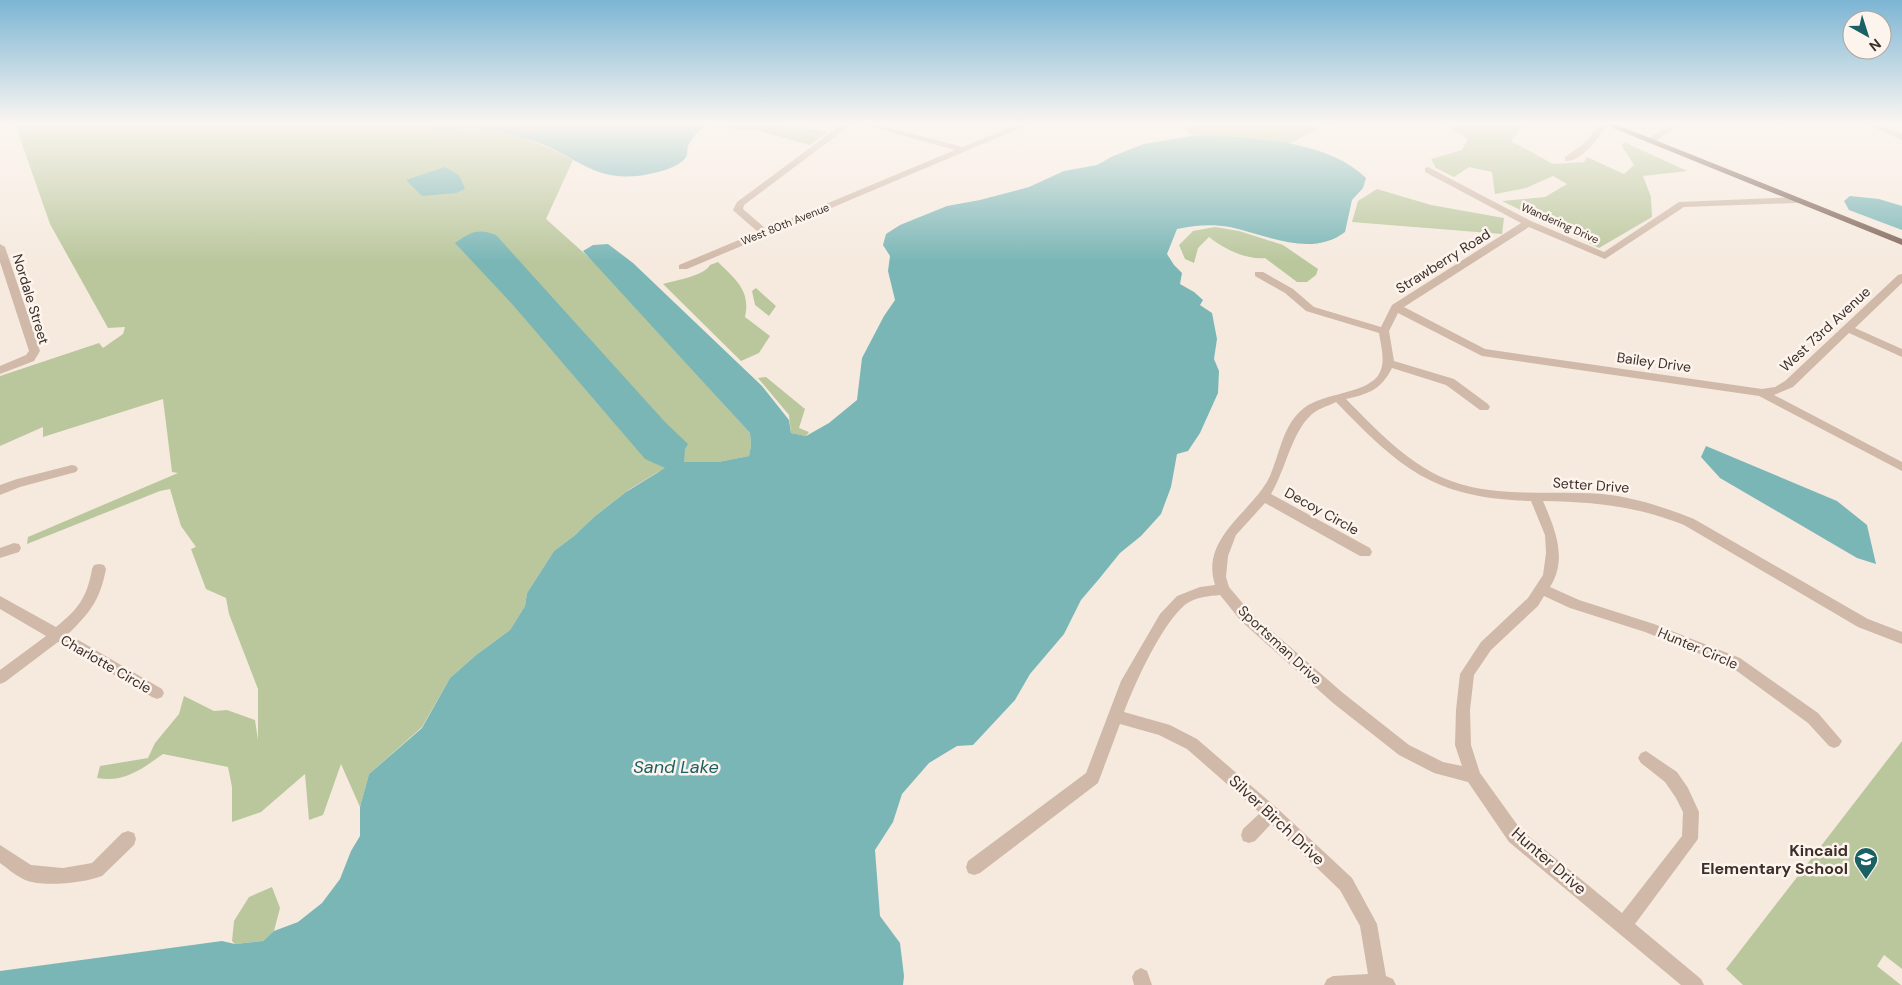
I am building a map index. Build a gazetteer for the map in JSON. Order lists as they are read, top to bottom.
{
  "streets": {
    "street": [
      "Wandering Drive",
      "West 80th Avenue",
      "Strawberry Road",
      "Nordale Street",
      "West 73rd Avenue",
      "Bailey Drive",
      "Setter Drive",
      "Decoy Circle",
      "Sportsman Drive",
      "Hunter Circle",
      "Charlotte Circle",
      "Silver Birch Drive",
      "Hunter Drive"
    ]
  },
  "crossings": [
    ["Wandering Drive", "Strawberry Road"],
    ["Strawberry Road", "Bailey Drive"],
    ["West 73rd Avenue", "Bailey Drive"],
    ["Setter Drive", "Hunter Drive"],
    ["Sportsman Drive", "Hunter Drive"],
    ["Hunter Circle", "Hunter Drive"]
  ],
  "water": ["Sand Lake"],
  "places": {
    "school or university": ["Kincaid Elementary School"]
  },
  "north": "bottom right"
}
